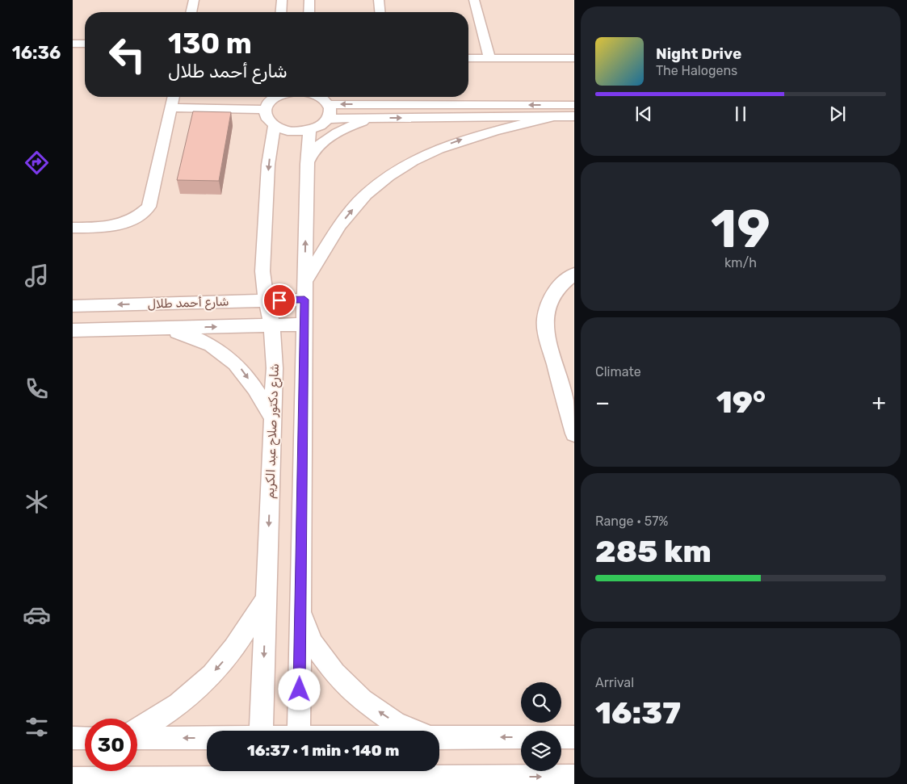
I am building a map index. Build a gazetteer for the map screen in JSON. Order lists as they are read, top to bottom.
{
  "streets": {
    "street": ["شارع أحمد طلال", "شارع دكتور صلاح عبد الكريم"]
  },
  "crossings": [
    ["شارع أحمد طلال", "شارع دكتور صلاح عبد الكريم"]
  ],
  "page": {
    "tabs": "16:36",
    "turn": ["130 m", "شارع أحمد طلال"],
    "song": ["Night Drive", "The Halogens"],
    "tile": [
      ["19", "km/h"],
      "Climate",
      ["Range · 57%", "285 km"],
      ["Arrival", "16:37"]
    ],
    "heat": ["−", "19°", "+"],
    "limit": "30",
    "trip": "16:37 · 1 min · 140 m"
  }
}
